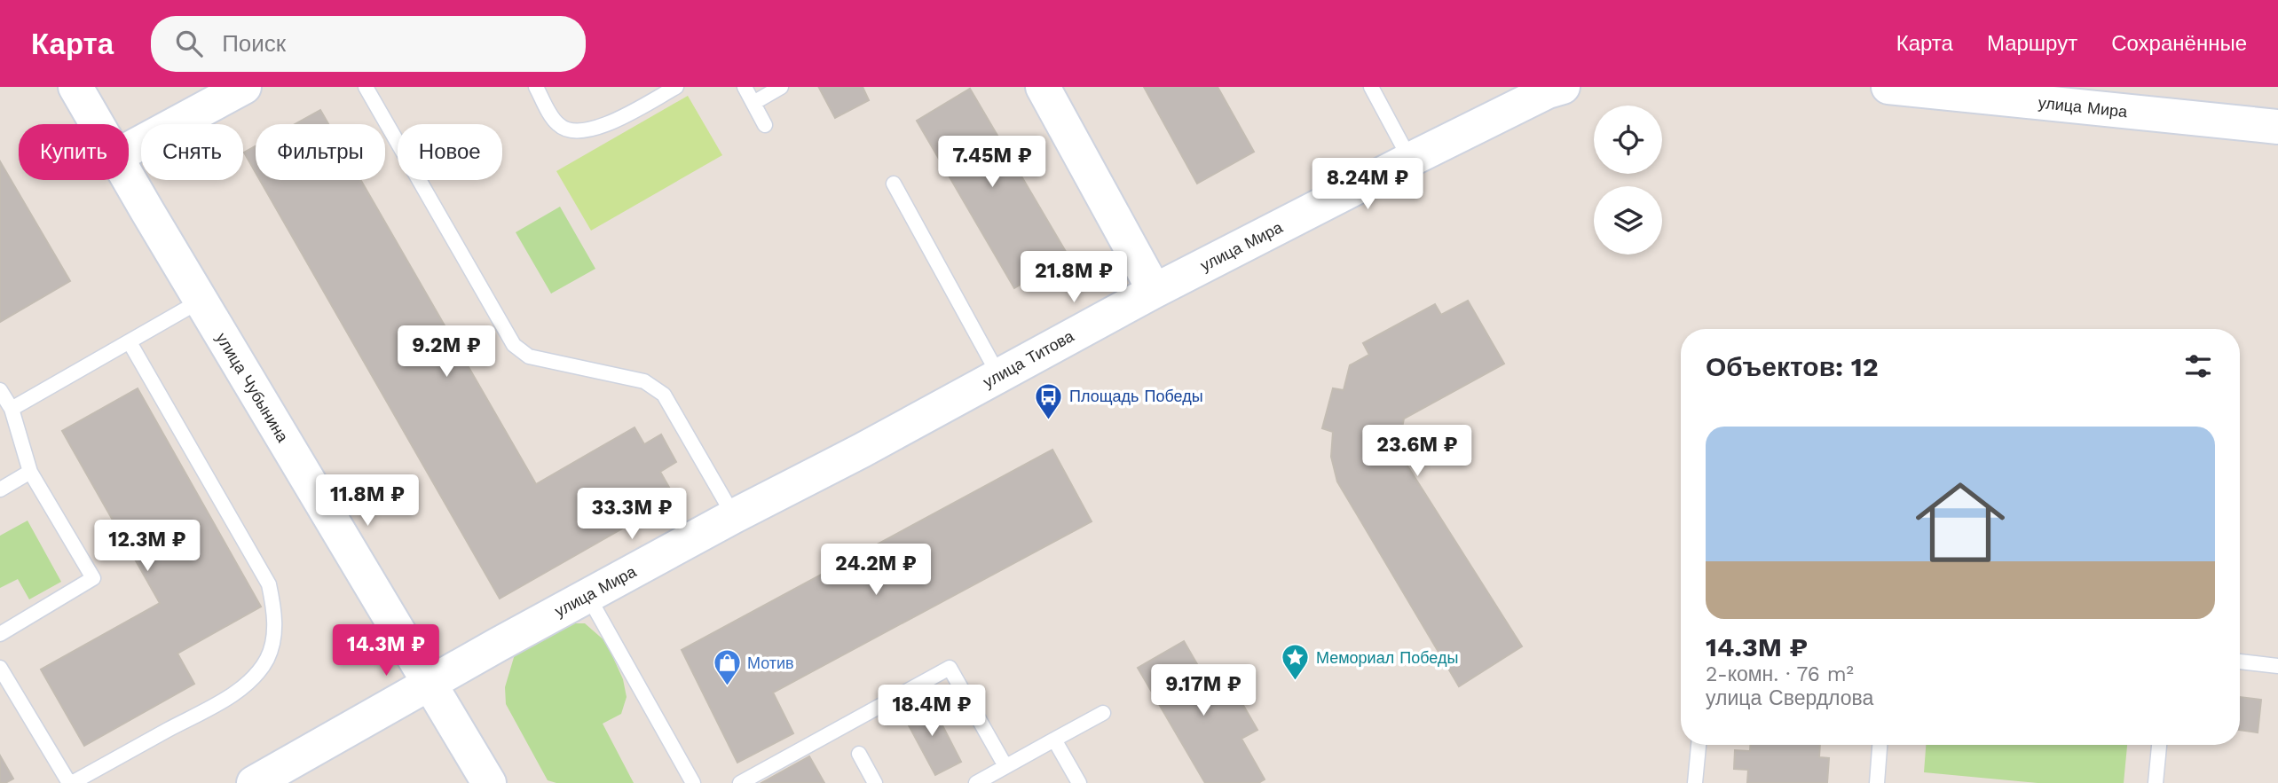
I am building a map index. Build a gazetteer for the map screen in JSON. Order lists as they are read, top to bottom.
{
  "streets": {
    "street": ["улица Мира", "улица Титова", "улица Чубынина"]
  },
  "crossings": [
    ["улица Мира", "улица Титова"],
    ["улица Мира", "улица Чубынина"]
  ],
  "places": {
    "bus stop": ["Площадь Победы"],
    "place": ["Мемориал Победы"],
    "shop": ["Мотив"]
  },
  "page": {
    "header": "Карта",
    "search": "Поиск",
    "nav": ["Карта", "Маршрут", "Сохранённые"],
    "chip": [
      "Купить",
      "Снять",
      "Фильтры",
      "Новое"
    ],
    "price": [
      "7.45M ₽",
      "8.24M ₽",
      "21.8M ₽",
      "9.2M ₽",
      "23.6M ₽",
      "11.8M ₽",
      "33.3M ₽",
      "12.3M ₽",
      "24.2M ₽",
      "14.3M ₽",
      "9.17M ₽",
      "18.4M ₽"
    ],
    "heading": "Объектов: 12",
    "list": [
      {
        "name": "14.3M ₽",
        "note": "2-комн. · 76 m² · улица Свердлова"
      }
    ]
  }
}
